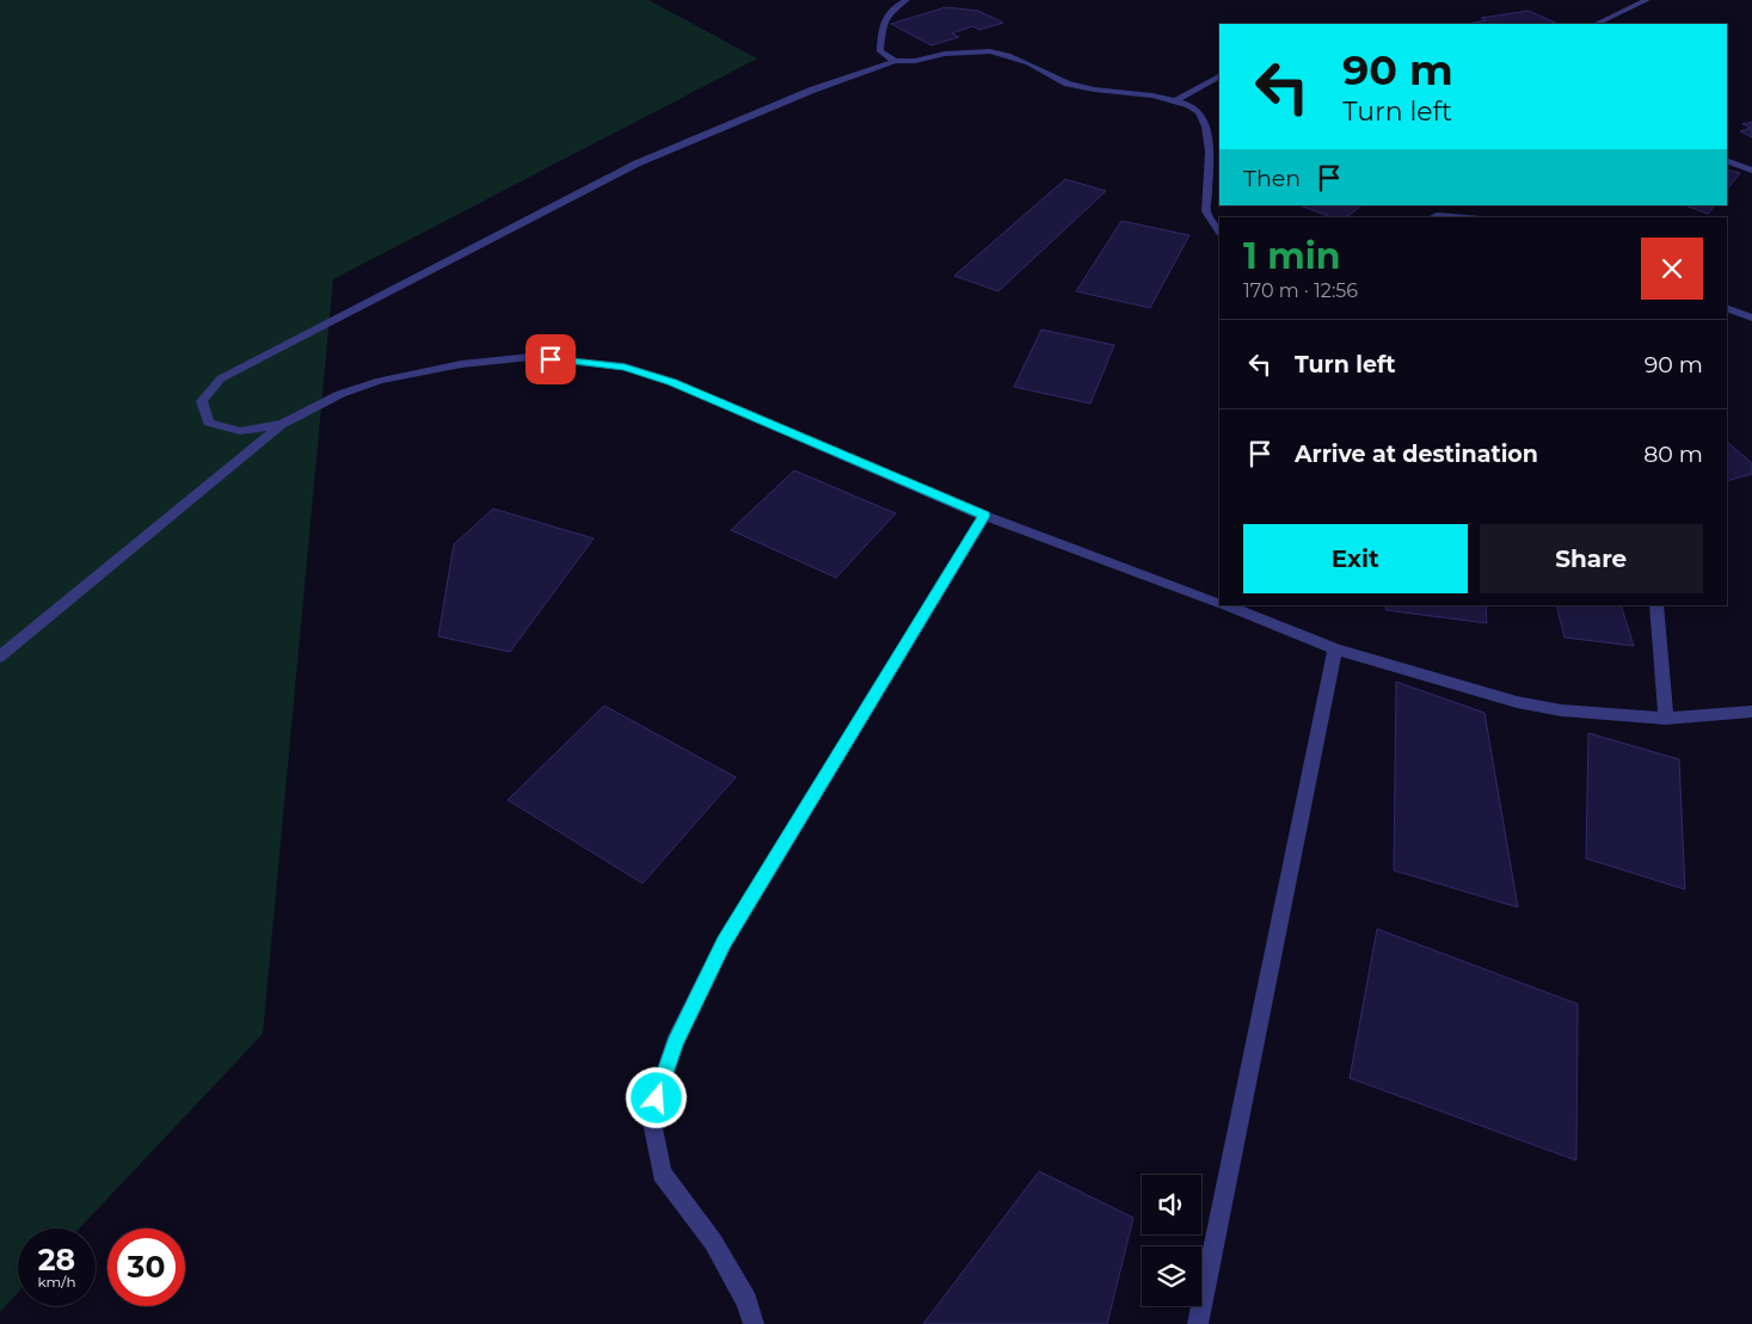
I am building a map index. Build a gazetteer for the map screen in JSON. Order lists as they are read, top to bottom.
{
  "page": {
    "turn": ["90 m", "Turn left"],
    "then": "Then",
    "heading": ["1 min", "170 m · 12:56"],
    "list": [
      {
        "name": "Turn left",
        "value": "90 m"
      },
      {
        "name": "Arrive at destination",
        "value": "80 m"
      }
    ],
    "buttons": ["Exit", "Share"],
    "speed": "28 km/h",
    "limit": "30"
  }
}
